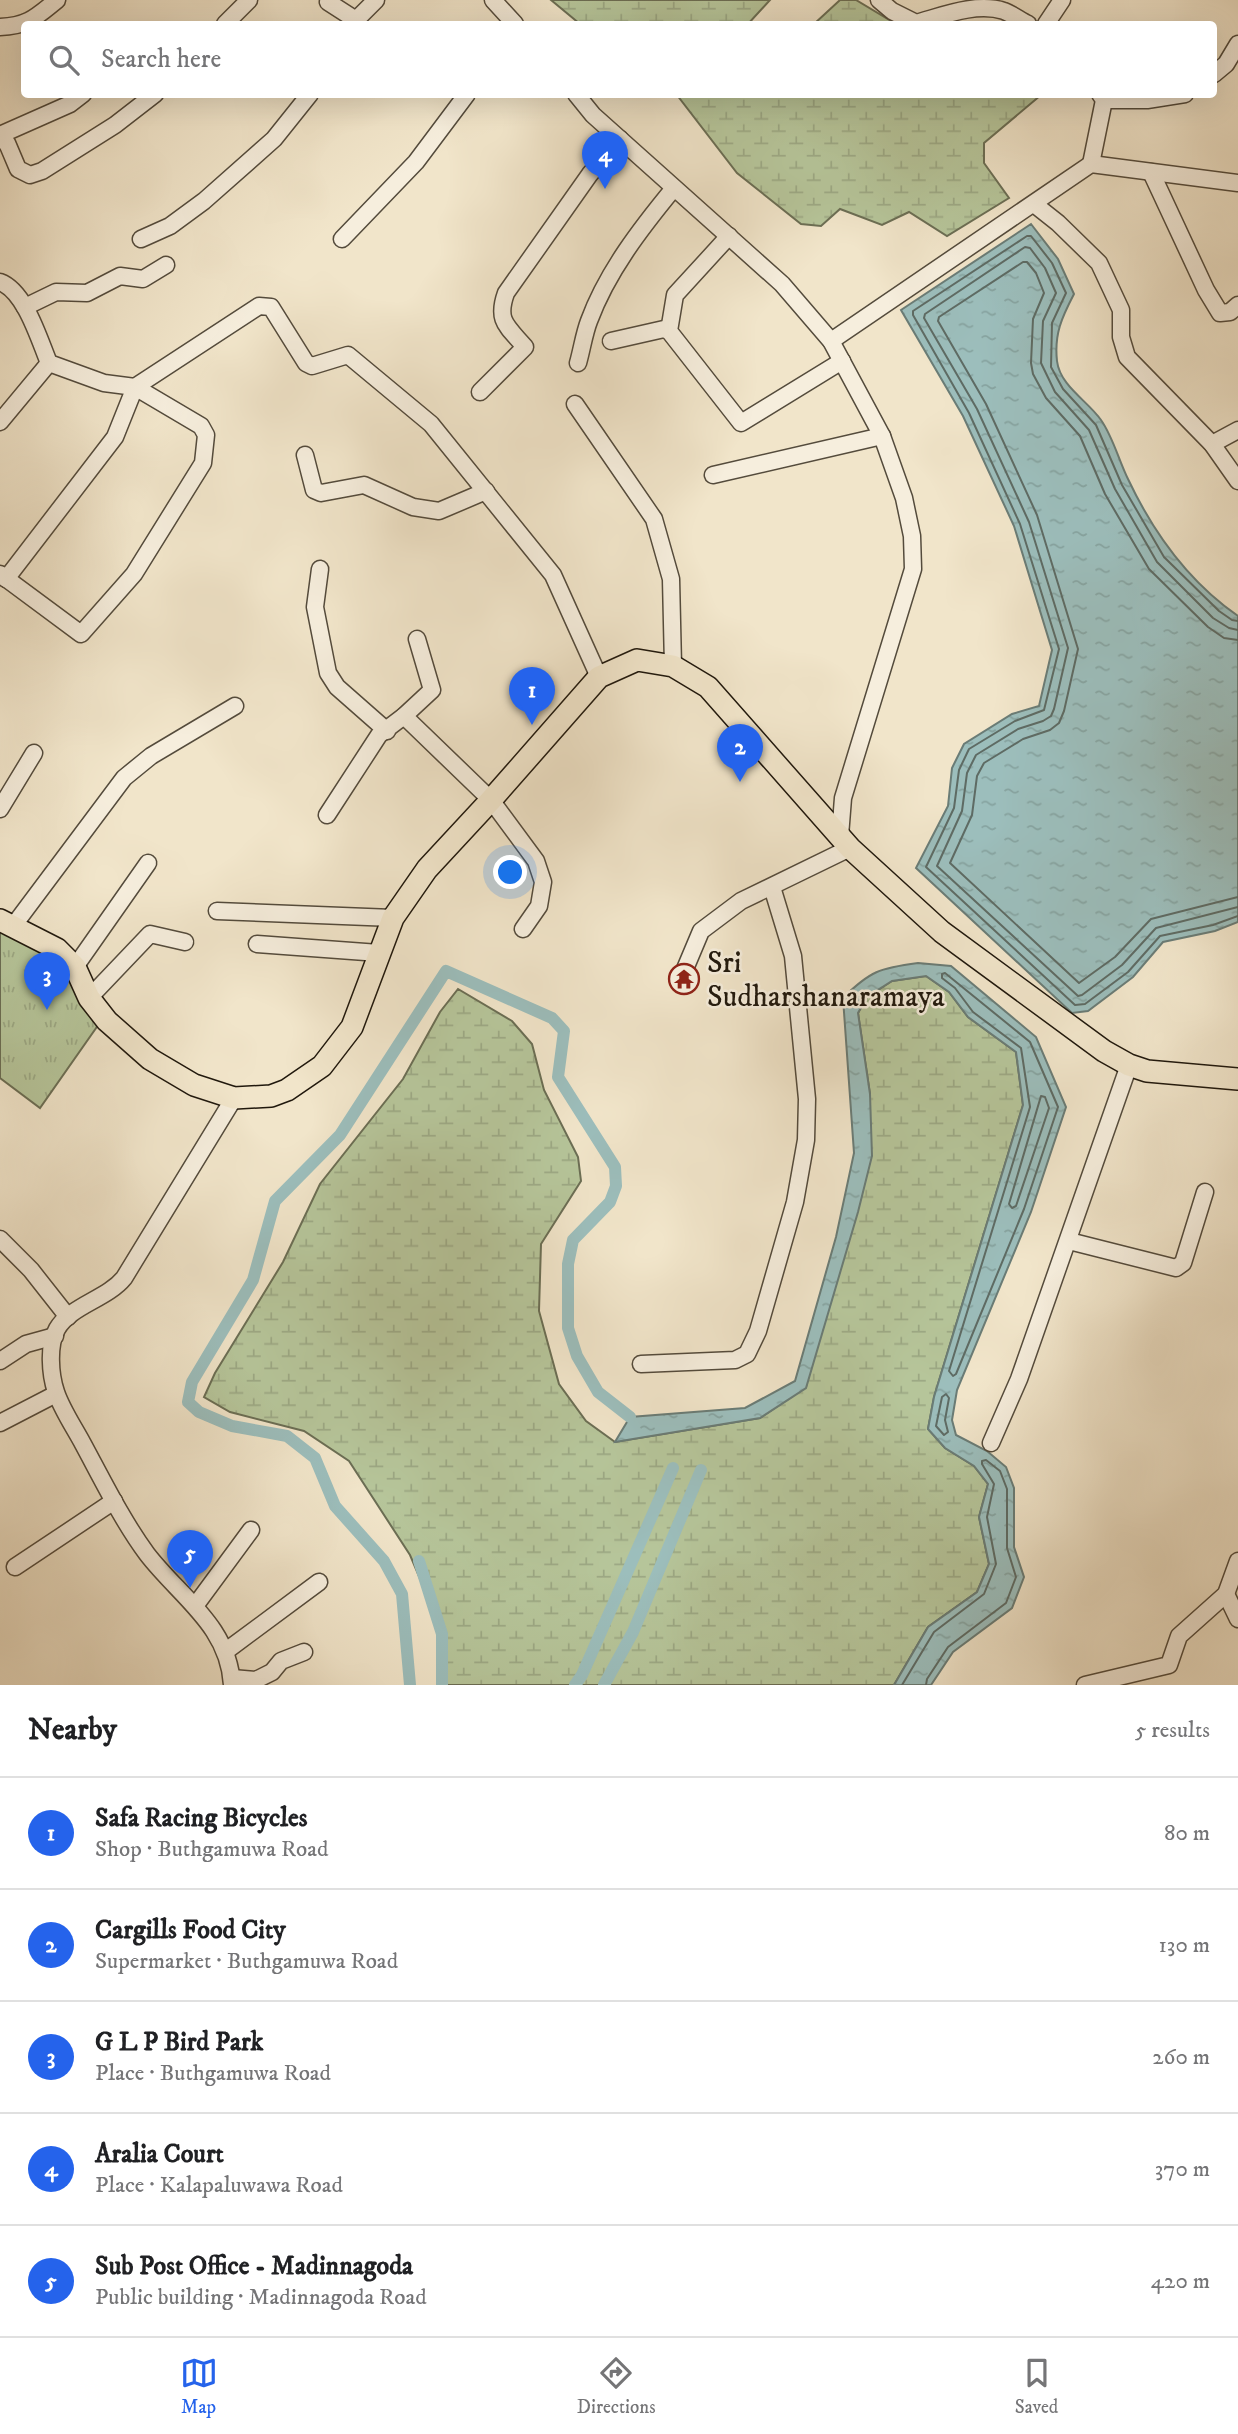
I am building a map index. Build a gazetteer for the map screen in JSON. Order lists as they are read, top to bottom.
{
  "places": {
    "temple": ["Sri Sudharshanaramaya"]
  },
  "page": {
    "search": "Search here",
    "pins": [
      "4",
      "1",
      "2",
      "3",
      "5"
    ],
    "heading": ["Nearby", "5 results"],
    "list": [
      {
        "mark": "1",
        "name": "Safa Racing Bicycles",
        "note": "Shop · Buthgamuwa Road",
        "value": "80 m"
      },
      {
        "mark": "2",
        "name": "Cargills Food City",
        "note": "Supermarket · Buthgamuwa Road",
        "value": "130 m"
      },
      {
        "mark": "3",
        "name": "G L P Bird Park",
        "note": "Place · Buthgamuwa Road",
        "value": "260 m"
      },
      {
        "mark": "4",
        "name": "Aralia Court",
        "note": "Place · Kalapaluwawa Road",
        "value": "370 m"
      },
      {
        "mark": "5",
        "name": "Sub Post Office - Madinnagoda",
        "note": "Public building · Madinnagoda Road",
        "value": "420 m"
      }
    ],
    "nav": ["Map", "Directions", "Saved"]
  }
}
